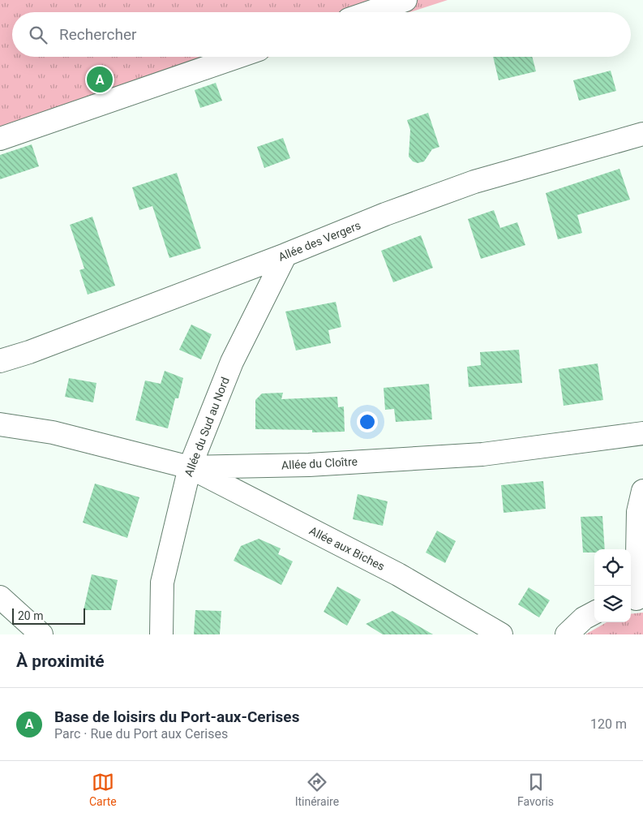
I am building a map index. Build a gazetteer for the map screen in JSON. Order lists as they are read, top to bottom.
{
  "streets": {
    "street": [
      "Allée des Vergers",
      "Allée du Sud au Nord",
      "Allée du Cloître",
      "Allée aux Biches"
    ]
  },
  "crossings": [
    ["Allée des Vergers", "Allée du Sud au Nord"],
    ["Allée du Sud au Nord", "Allée du Cloître"],
    ["Allée du Sud au Nord", "Allée aux Biches"],
    ["Allée du Cloître", "Allée aux Biches"]
  ],
  "scale_bar": "20 m",
  "page": {
    "search": "Rechercher",
    "pins": "A",
    "scale": "20 m",
    "heading": "À proximité",
    "list": [
      {
        "mark": "A",
        "name": "Base de loisirs du Port-aux-Cerises",
        "note": "Parc · Rue du Port aux Cerises",
        "value": "120 m"
      }
    ],
    "nav": ["Carte", "Itinéraire", "Favoris"]
  }
}
